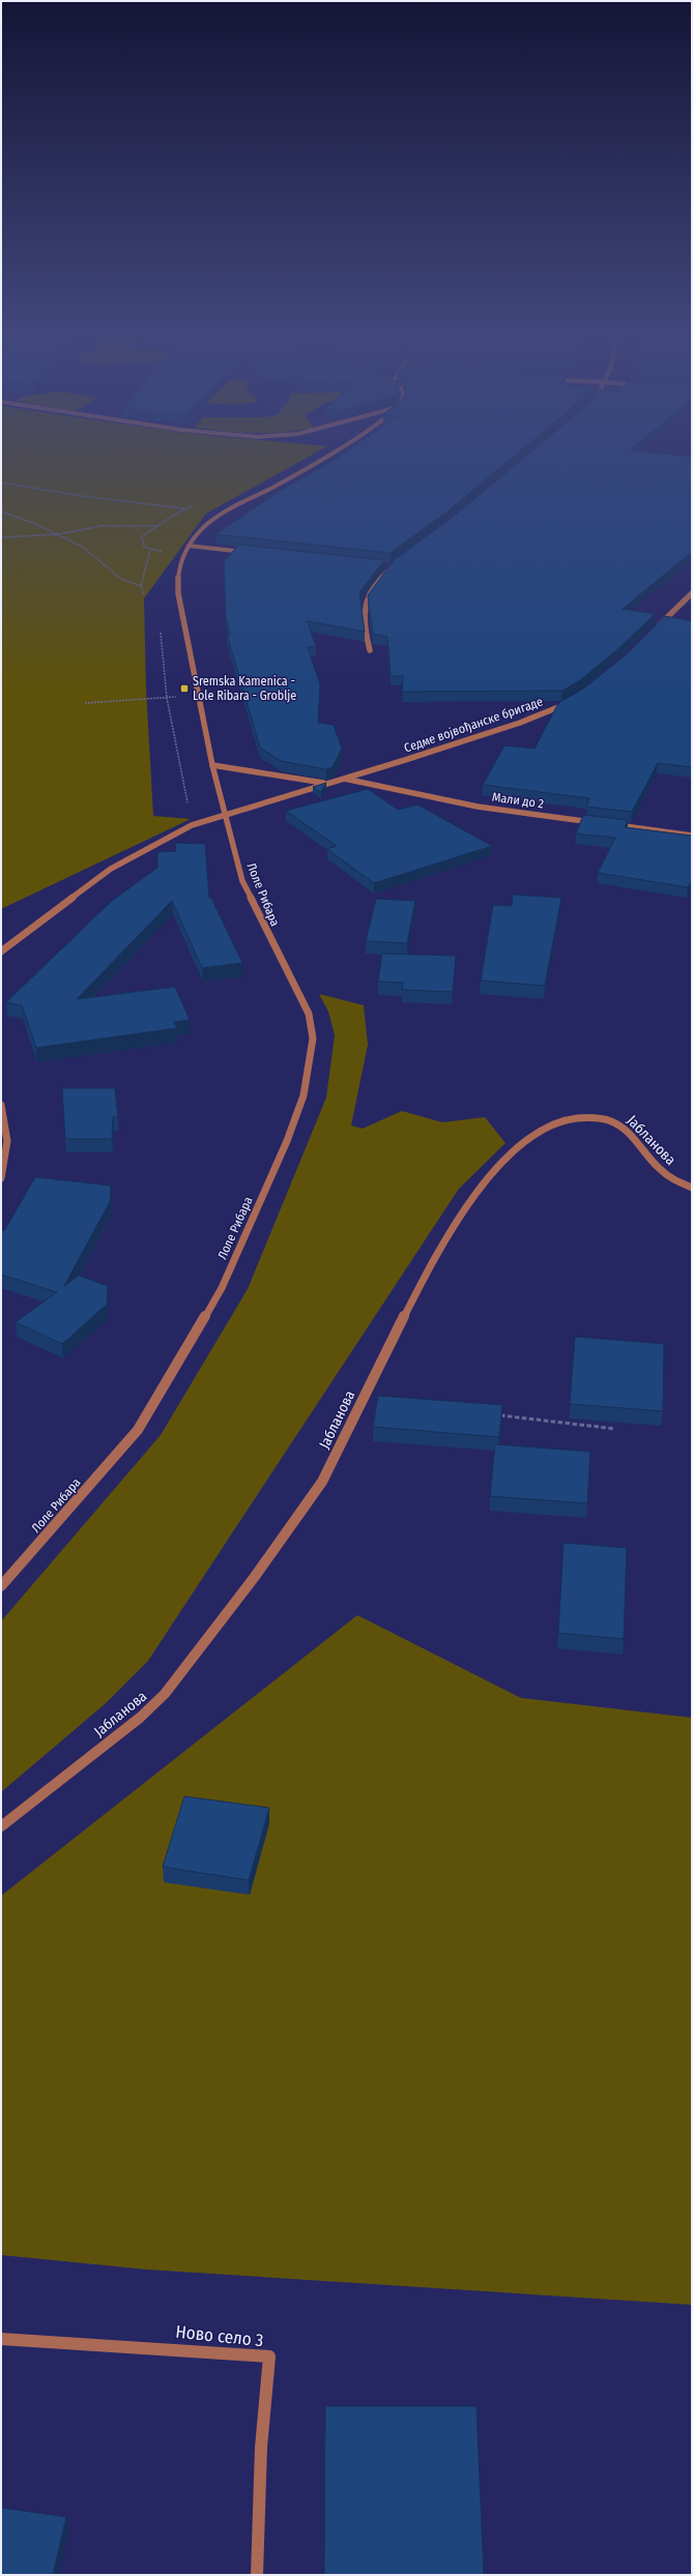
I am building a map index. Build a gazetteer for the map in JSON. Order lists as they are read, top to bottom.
{
  "streets": {
    "street": [
      "Седме војвођанске бригаде",
      "Мали до 2",
      "Лоле Рибара",
      "Јабланова",
      "Ново село 3"
    ]
  },
  "crossings": [
    ["Седме војвођанске бригаде", "Мали до 2"],
    ["Седме војвођанске бригаде", "Лоле Рибара"]
  ],
  "places": {
    "transit": ["Sremska Kamenica - Lole Ribara - Groblje"]
  }
}
